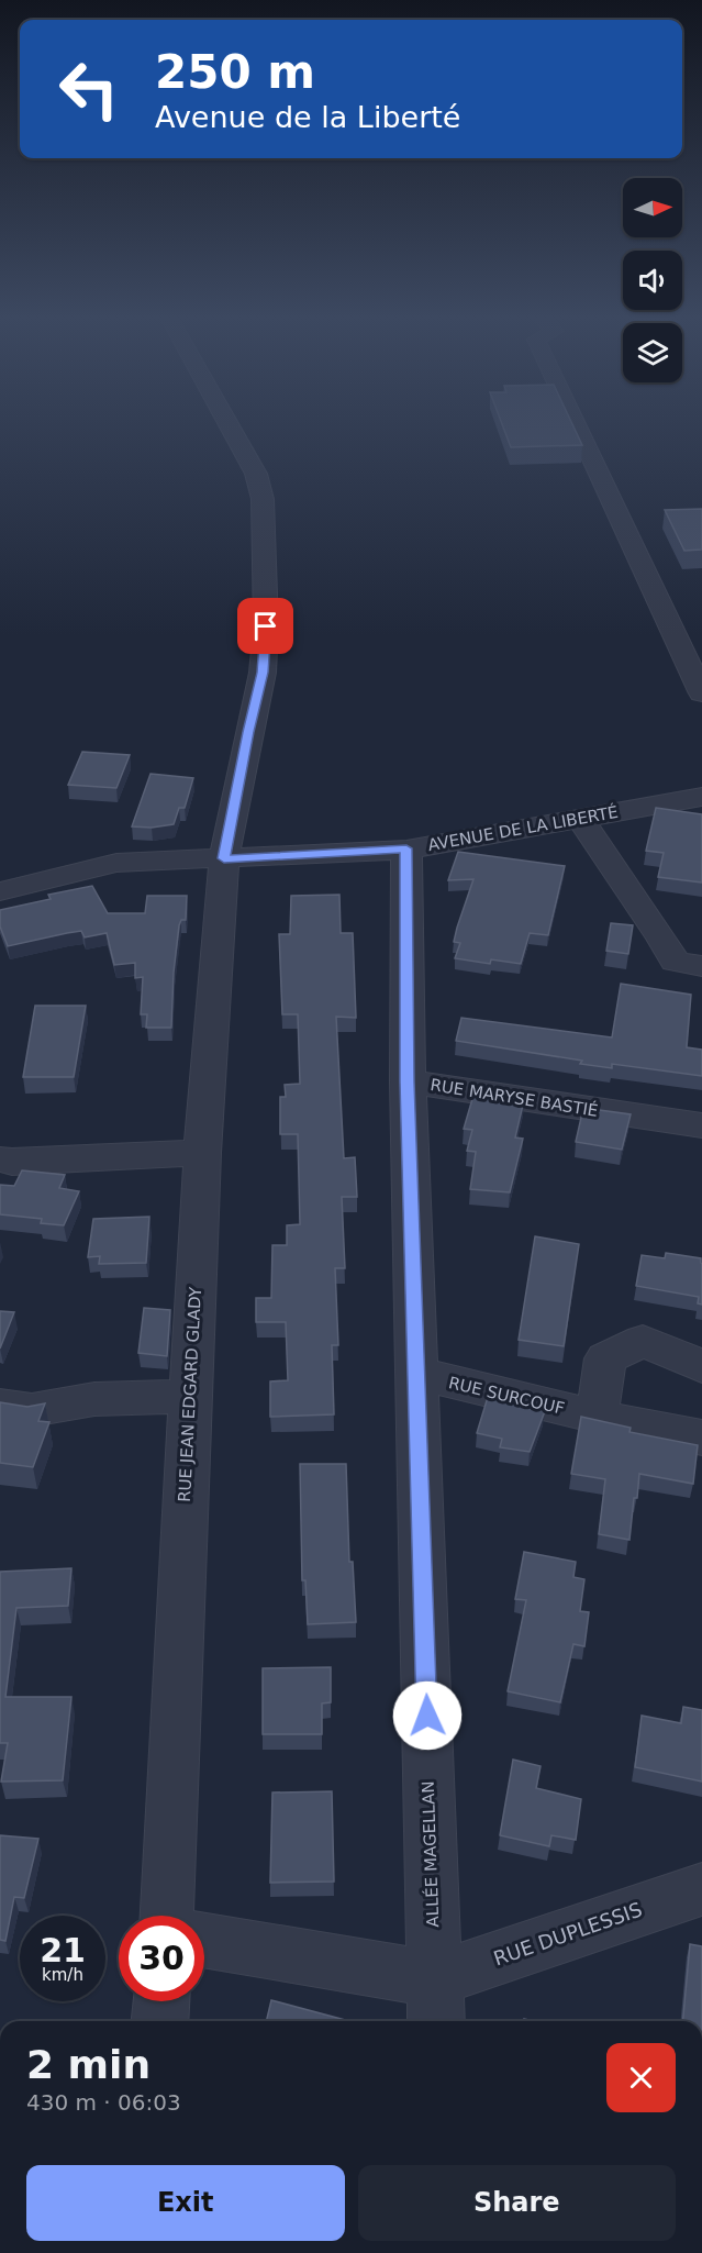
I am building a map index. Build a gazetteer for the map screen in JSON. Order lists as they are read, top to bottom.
{
  "streets": {
    "street": [
      "AVENUE DE LA LIBERTÉ",
      "RUE MARYSE BASTIÉ",
      "RUE JEAN EDGARD GLADY",
      "RUE SURCOUF",
      "ALLÉE MAGELLAN",
      "RUE DUPLESSIS"
    ]
  },
  "crossings": [
    ["AVENUE DE LA LIBERTÉ", "RUE JEAN EDGARD GLADY"],
    ["AVENUE DE LA LIBERTÉ", "ALLÉE MAGELLAN"],
    ["RUE MARYSE BASTIÉ", "ALLÉE MAGELLAN"],
    ["RUE SURCOUF", "ALLÉE MAGELLAN"],
    ["ALLÉE MAGELLAN", "RUE DUPLESSIS"]
  ],
  "north": "right",
  "page": {
    "turn": ["250 m", "Avenue de la Liberté"],
    "speed": "21 km/h",
    "limit": "30",
    "heading": ["2 min", "430 m · 06:03"],
    "buttons": ["Exit", "Share"]
  }
}
